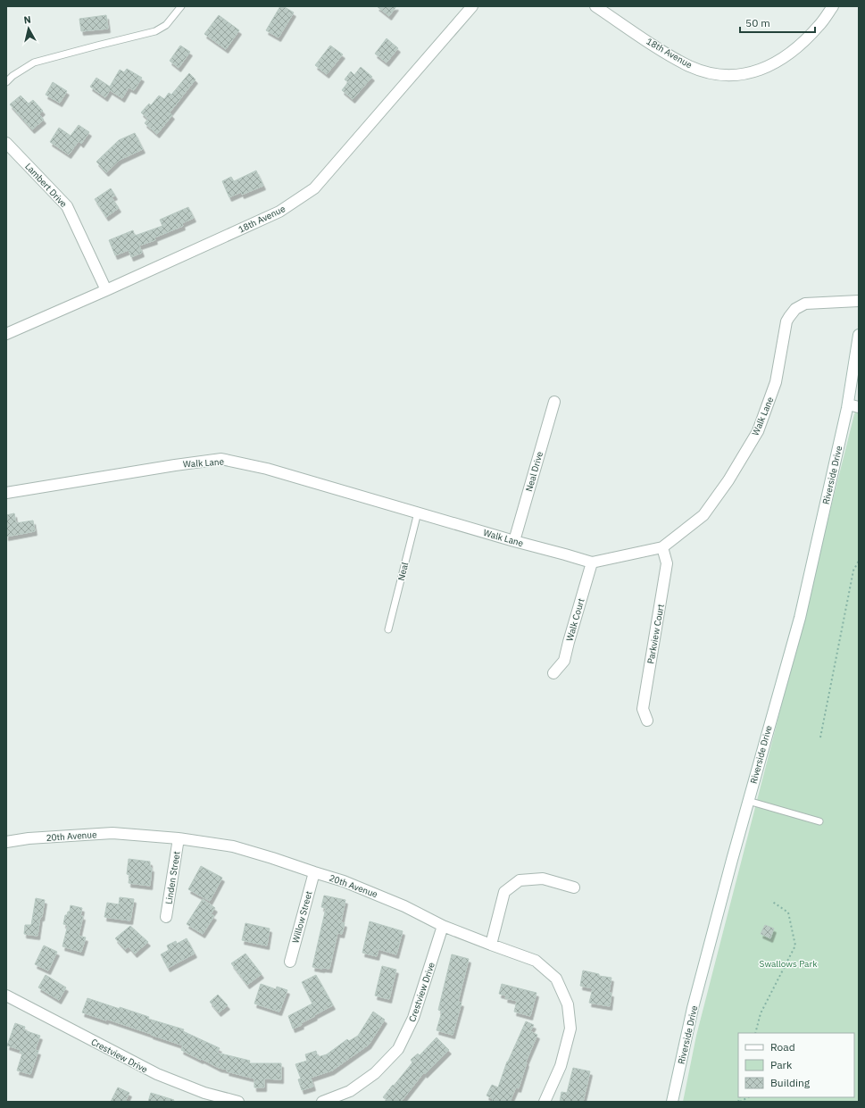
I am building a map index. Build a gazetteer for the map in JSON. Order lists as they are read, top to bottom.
{
  "streets": {
    "street": [
      "18th Avenue",
      "Lambert Drive",
      "Walk Lane",
      "Neal Drive",
      "Riverside Drive",
      "Walk Court",
      "Parkview Court",
      "20th Avenue",
      "Linden Street",
      "Willow Street",
      "Crestview Drive"
    ],
    "lane": ["Neal"]
  },
  "crossings": [
    ["18th Avenue", "Lambert Drive"],
    ["Walk Lane", "Neal Drive"],
    ["Walk Lane", "Neal"],
    ["Walk Lane", "Walk Court"],
    ["Walk Lane", "Parkview Court"],
    ["20th Avenue", "Linden Street"],
    ["20th Avenue", "Willow Street"],
    ["20th Avenue", "Crestview Drive"]
  ],
  "parks": ["Swallows Park"],
  "legend": ["Road", "Park", "Building"],
  "scale_bar": "50 m",
  "north": "top"
}
